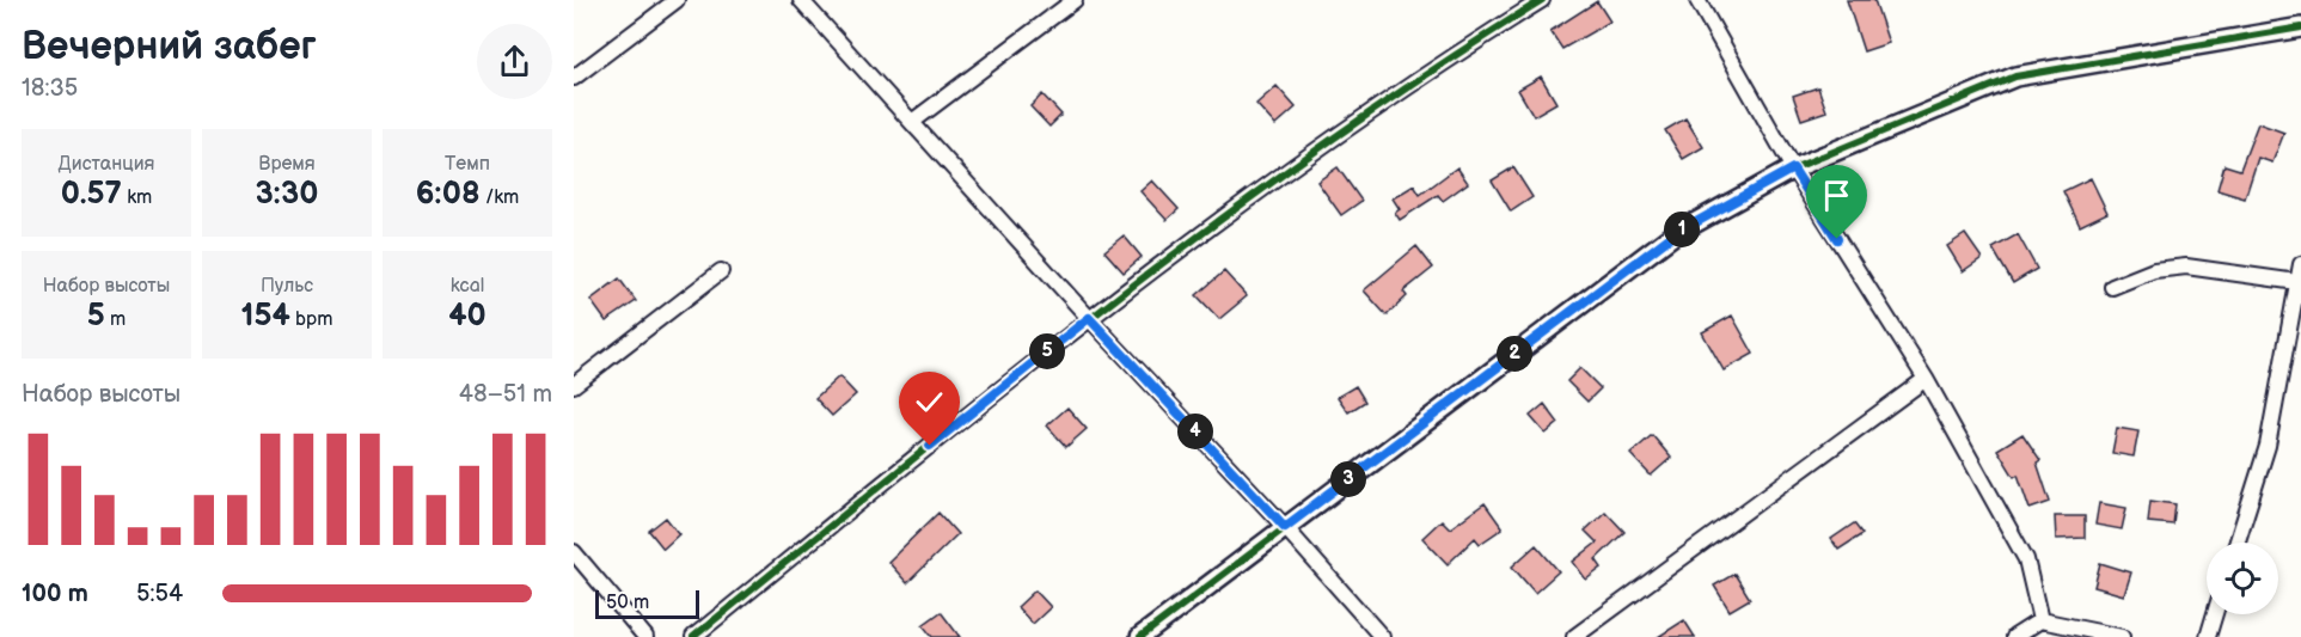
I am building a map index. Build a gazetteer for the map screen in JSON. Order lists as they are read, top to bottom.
{
  "scale_bar": "50 m",
  "page": {
    "heading": ["Вечерний забег", "18:35"],
    "stats": [
      ["Дистанция", "0.57 km"],
      ["Время", "3:30"],
      ["Темп", "6:08 /km"],
      ["Набор высоты", "5 m"],
      ["Пульс", "154 bpm"],
      ["kcal", "40"]
    ],
    "pins": [
      "1",
      "5",
      "2",
      "4",
      "3"
    ],
    "chart": ["Набор высоты", "48–51 m"],
    "list": [
      {
        "name": "100 m",
        "note": "5:54"
      }
    ],
    "scale": "50 m"
  }
}
